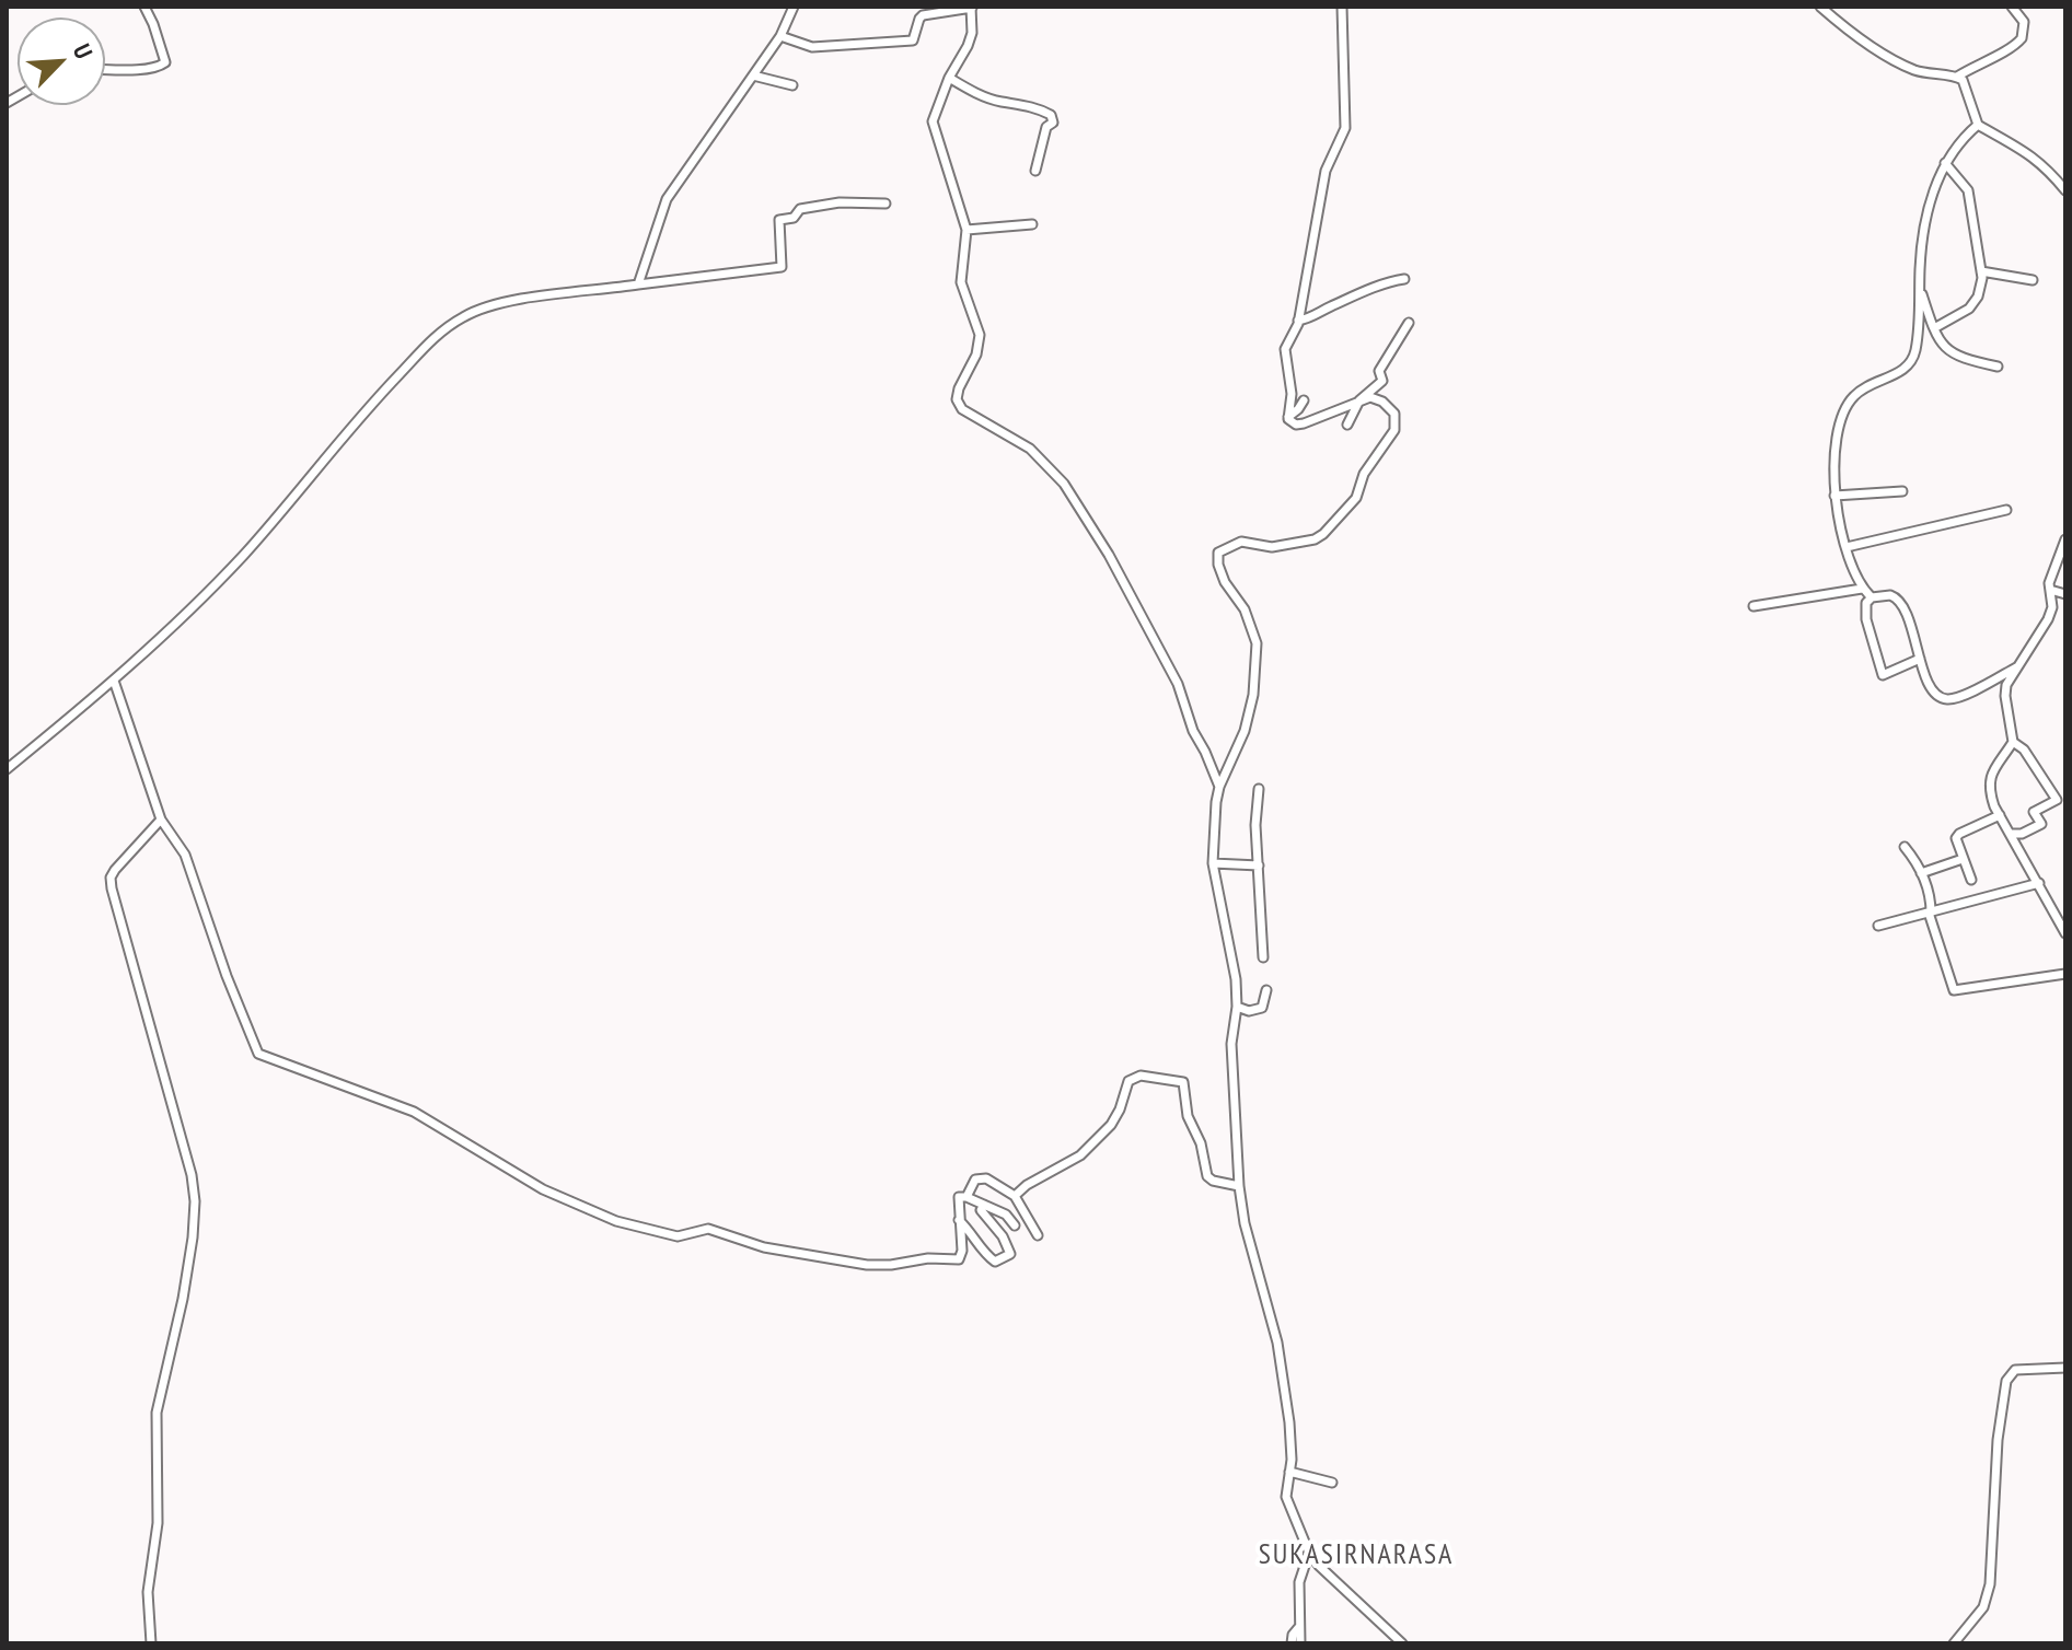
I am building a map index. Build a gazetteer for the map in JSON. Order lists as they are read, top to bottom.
{
  "districts": ["SUKASIRNARASA"],
  "north": "top right"
}
